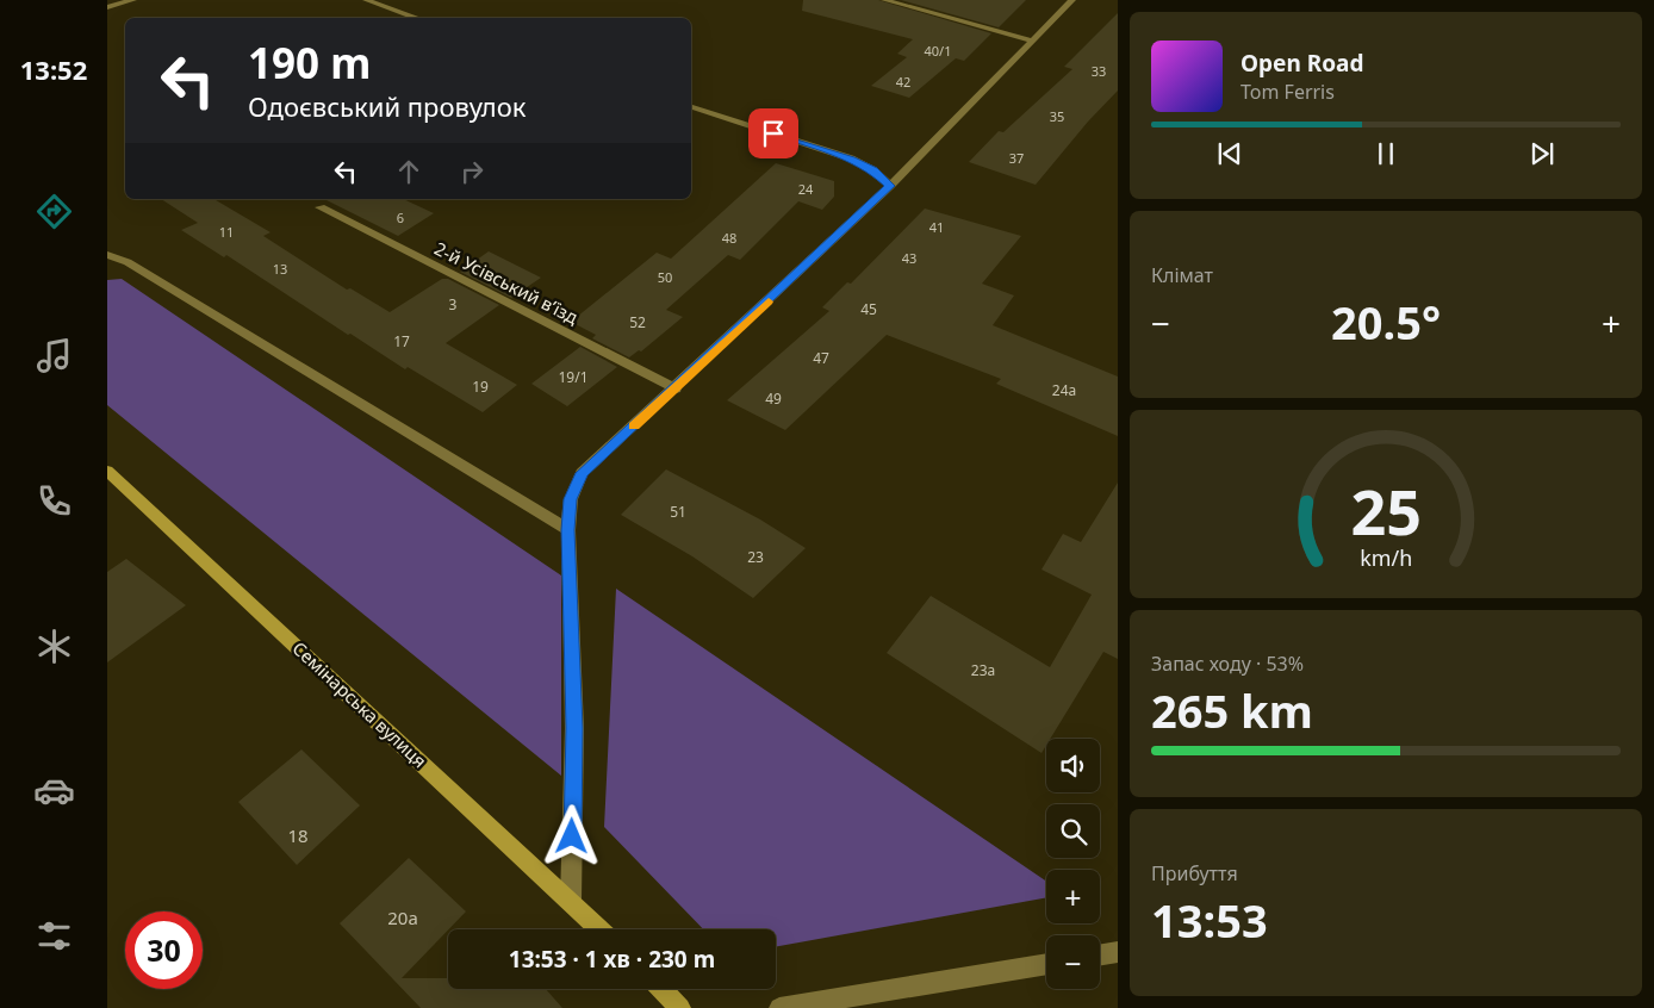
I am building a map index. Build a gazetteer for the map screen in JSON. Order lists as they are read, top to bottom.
{
  "streets": {
    "main road": ["Семінарська вулиця"],
    "street": ["2-й Усівський в’їзд"]
  },
  "house_numbers": [
    "40/1",
    "33",
    "42",
    "35",
    "37",
    "24",
    "6",
    "41",
    "11",
    "48",
    "43",
    "13",
    "50",
    "3",
    "45",
    "52",
    "17",
    "47",
    "19/1",
    "19",
    "24а",
    "49",
    "51",
    "23",
    "23а",
    "18",
    "20а"
  ],
  "page": {
    "tabs": "13:52",
    "turn": ["190 m", "Одоєвський провулок"],
    "song": ["Open Road", "Tom Ferris"],
    "tile": [
      "Клімат",
      ["Запас ходу · 53%", "265 km"],
      ["Прибуття", "13:53"]
    ],
    "heat": ["−", "20.5°", "+"],
    "map_buttons": ["+", "−"],
    "limit": "30",
    "trip": "13:53 · 1 хв · 230 m",
    "gauge": ["25", "km/h"]
  }
}
